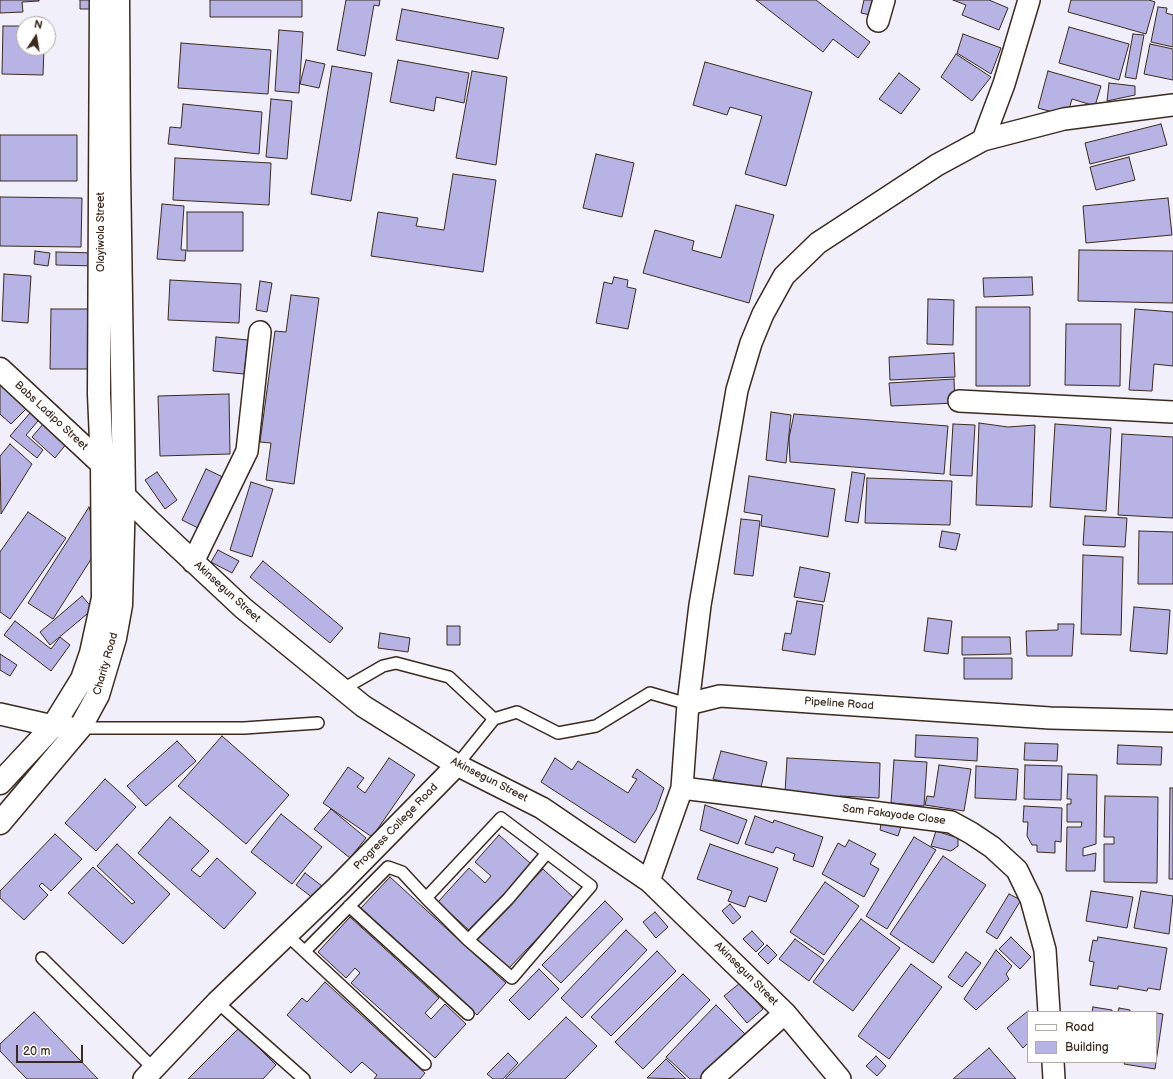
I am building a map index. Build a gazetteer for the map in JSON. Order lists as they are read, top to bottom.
{
  "streets": {
    "street": [
      "Olayiwola Street",
      "Babs Ladipo Street",
      "Akinsegun Street",
      "Charity Road",
      "Pipeline Road",
      "Sam Fakayode Close",
      "Progress College Road"
    ]
  },
  "crossings": [
    ["Olayiwola Street", "Babs Ladipo Street"],
    ["Olayiwola Street", "Charity Road"],
    ["Babs Ladipo Street", "Charity Road"],
    ["Akinsegun Street", "Charity Road"],
    ["Akinsegun Street", "Progress College Road"]
  ],
  "legend": ["Road", "Building"],
  "scale_bar": "20 m",
  "north": "top"
}
